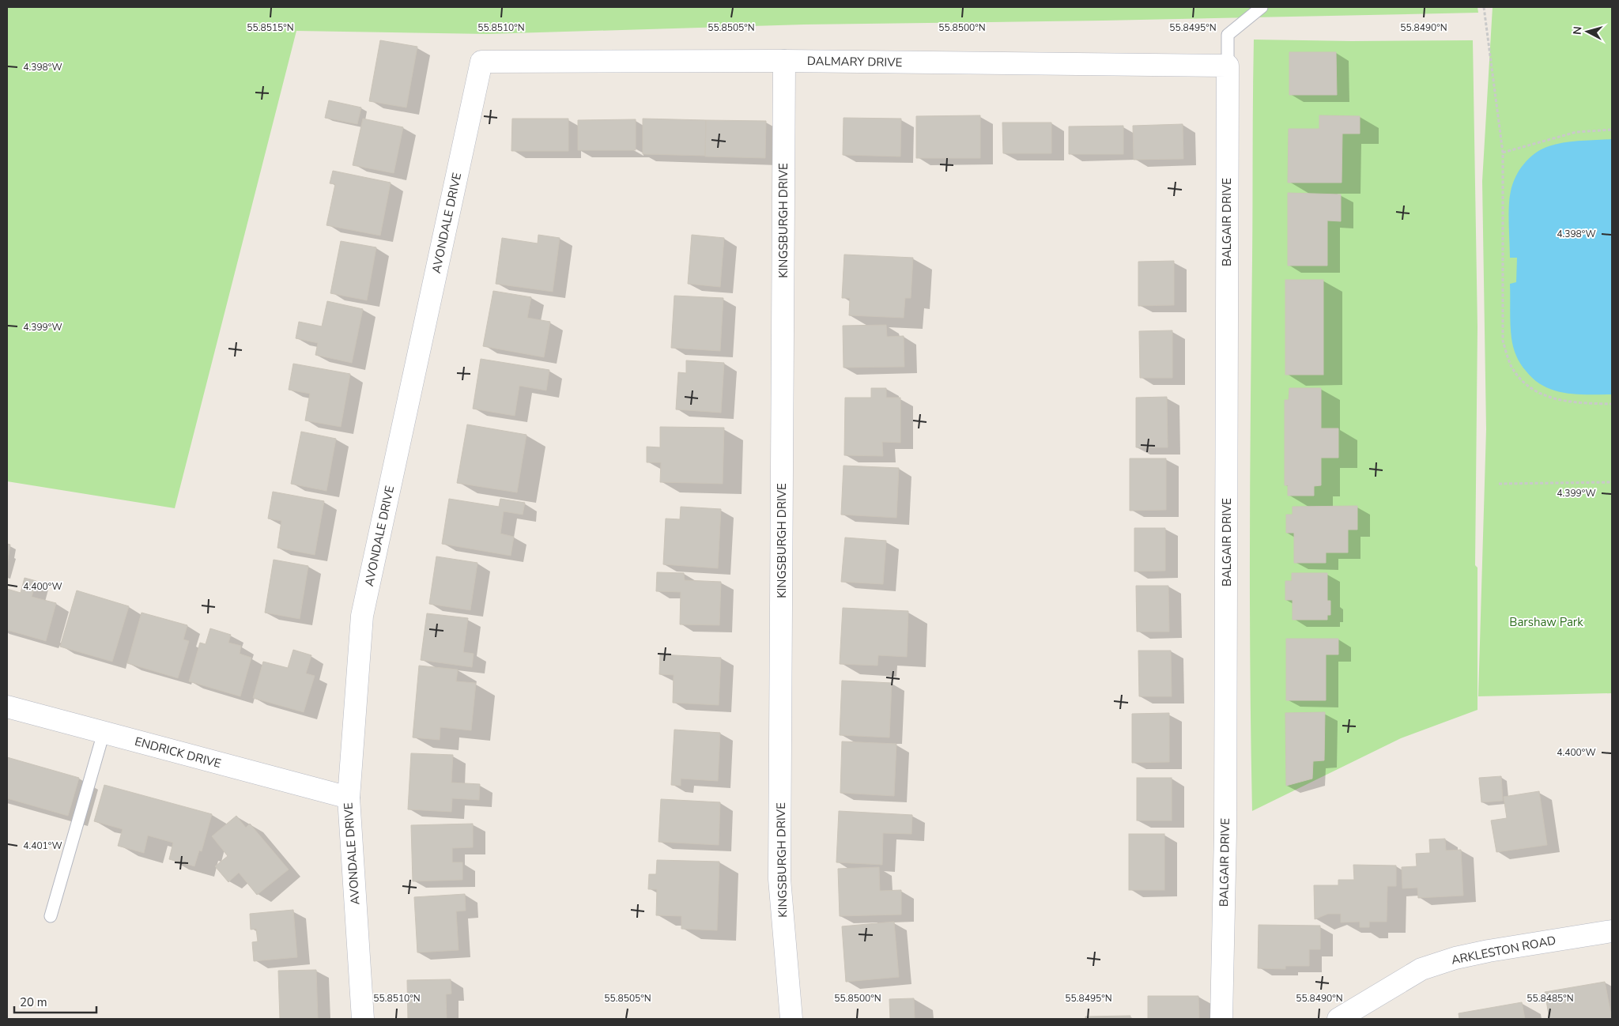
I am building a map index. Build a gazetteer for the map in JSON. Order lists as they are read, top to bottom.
{
  "streets": {
    "street": [
      "DALMARY DRIVE",
      "KINGSBURGH DRIVE",
      "BALGAIR DRIVE",
      "AVONDALE DRIVE",
      "ENDRICK DRIVE",
      "ARKLESTON ROAD"
    ]
  },
  "crossings": [
    ["DALMARY DRIVE", "KINGSBURGH DRIVE"],
    ["DALMARY DRIVE", "BALGAIR DRIVE"],
    ["DALMARY DRIVE", "AVONDALE DRIVE"],
    ["AVONDALE DRIVE", "ENDRICK DRIVE"]
  ],
  "parks": ["Barshaw Park"],
  "scale_bar": "20 m",
  "north": "left",
  "coordinates": [
    "55.8515°N",
    "55.8510°N",
    "55.8505°N",
    "55.8500°N",
    "55.8495°N",
    "55.8490°N",
    "4.398°W",
    "4.399°W",
    "4.400°W",
    "4.401°W",
    "55.8485°N"
  ]
}
